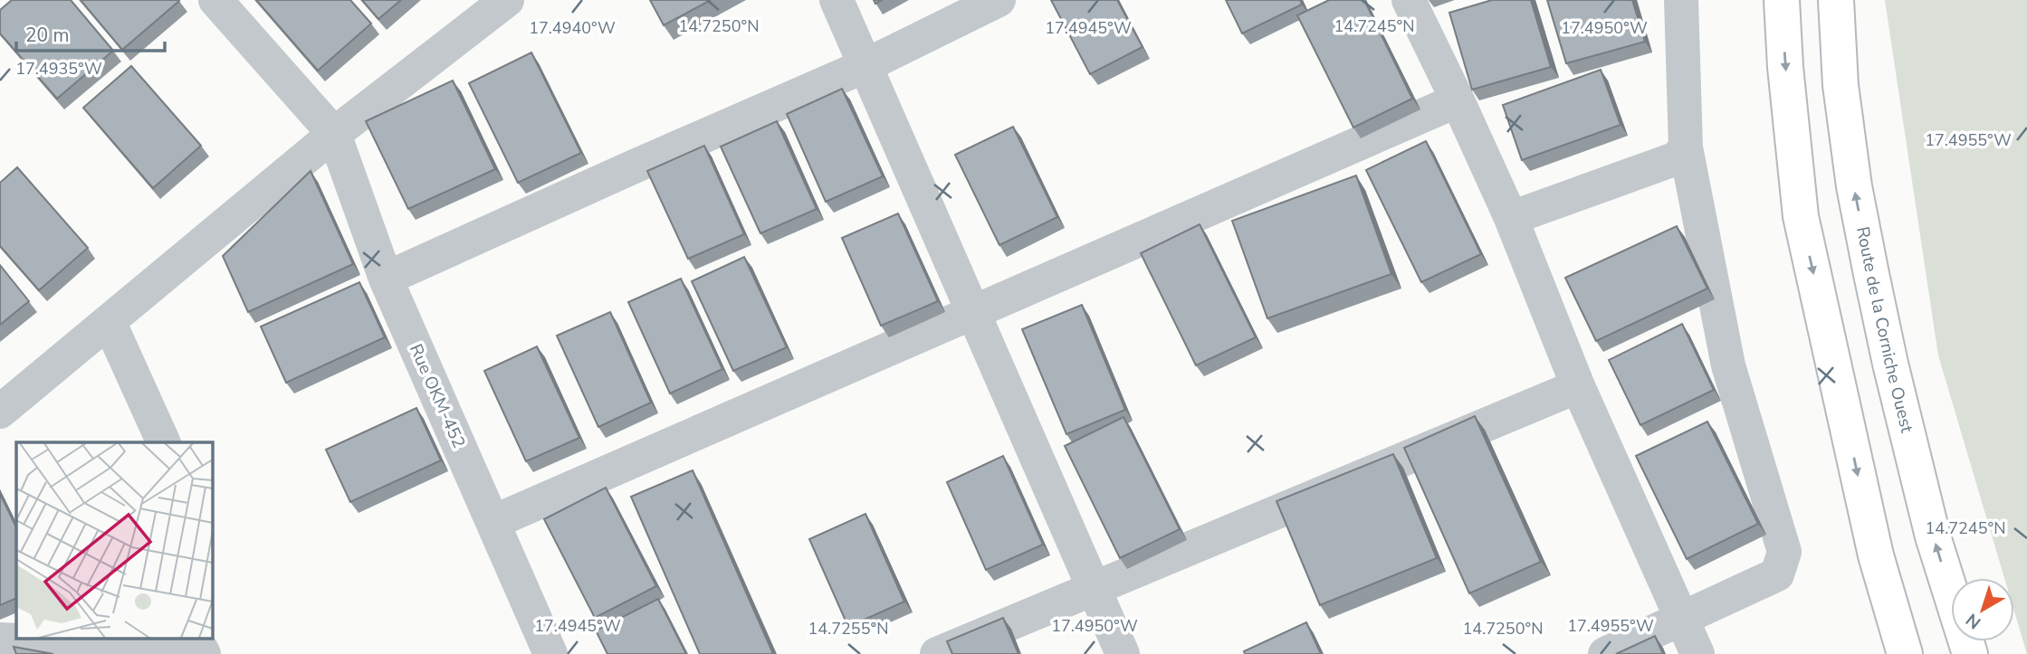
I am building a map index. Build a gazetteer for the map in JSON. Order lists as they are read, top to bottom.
{
  "streets": {
    "highway": ["Route de la Corniche Ouest"],
    "street": ["Rue OKM-452"]
  },
  "scale_bar": "20 m",
  "north": "bottom left",
  "coordinates": [
    "14.7250°N",
    "14.7245°N",
    "17.4940°W",
    "17.4945°W",
    "17.4950°W",
    "17.4935°W",
    "17.4955°W",
    "14.7255°N"
  ]
}
